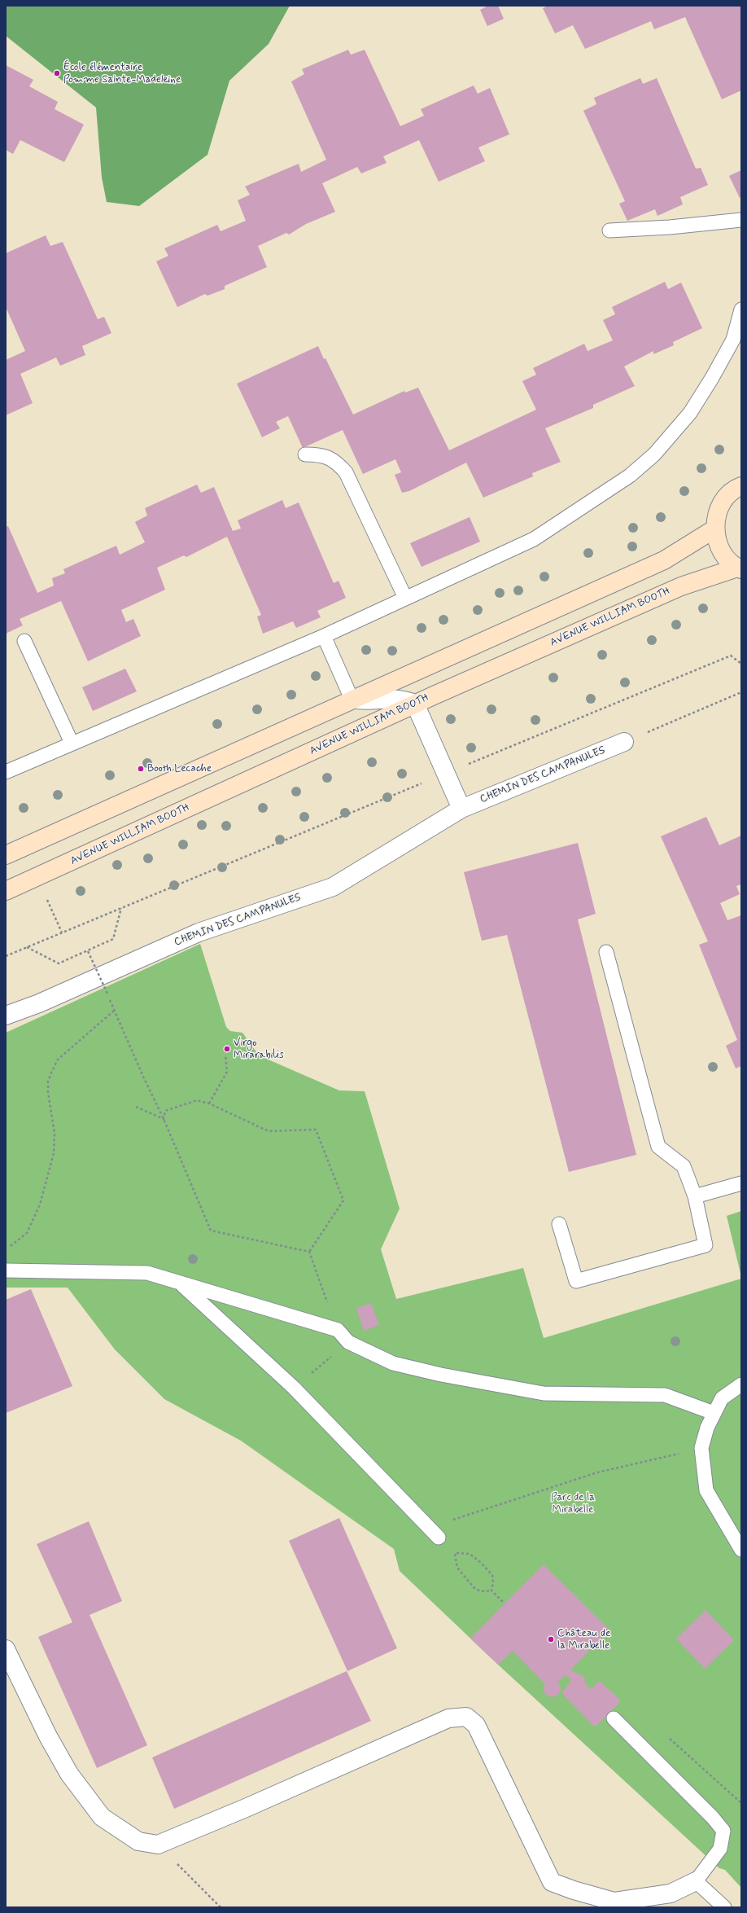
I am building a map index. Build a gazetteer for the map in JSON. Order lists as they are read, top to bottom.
{
  "streets": {
    "street": ["AVENUE WILLIAM BOOTH", "CHEMIN DES CAMPANULES"]
  },
  "parks": ["Parc de la Mirabelle"],
  "places": [
    "École élémentaire Pomme Sainte-Madeleine",
    "Booth Lecache",
    "Virgo Mirarabilis",
    "Château de la Mirabelle"
  ]
}
